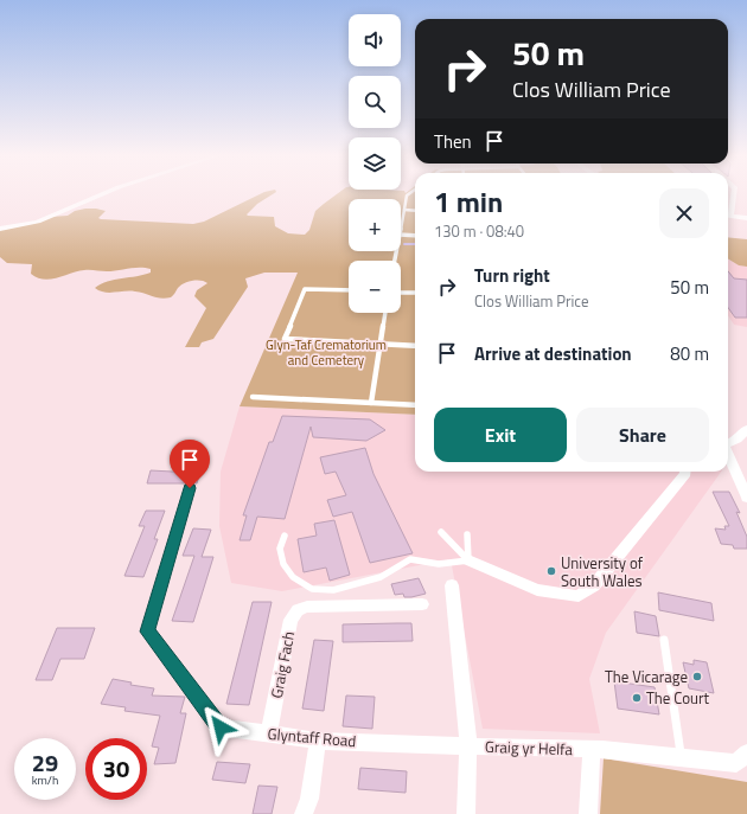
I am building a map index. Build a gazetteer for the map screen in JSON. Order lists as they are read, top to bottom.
{
  "streets": {
    "street": ["Graig Fach", "Glyntaff Road", "Graig yr Helfa"]
  },
  "crossings": [
    ["Graig Fach", "Glyntaff Road"],
    ["Glyntaff Road", "Graig yr Helfa"]
  ],
  "parks": ["Glyn-Taf Crematorium and Cemetery"],
  "places": ["University of South Wales", "The Vicarage", "The Court"],
  "page": {
    "map_buttons": ["+", "−"],
    "turn": ["50 m", "Clos William Price"],
    "then": "Then",
    "heading": ["1 min", "130 m · 08:40"],
    "list": [
      {
        "name": "Turn right",
        "note": "Clos William Price",
        "value": "50 m"
      },
      {
        "name": "Arrive at destination",
        "value": "80 m"
      }
    ],
    "buttons": ["Exit", "Share"],
    "speed": "29 km/h",
    "limit": "30"
  }
}
